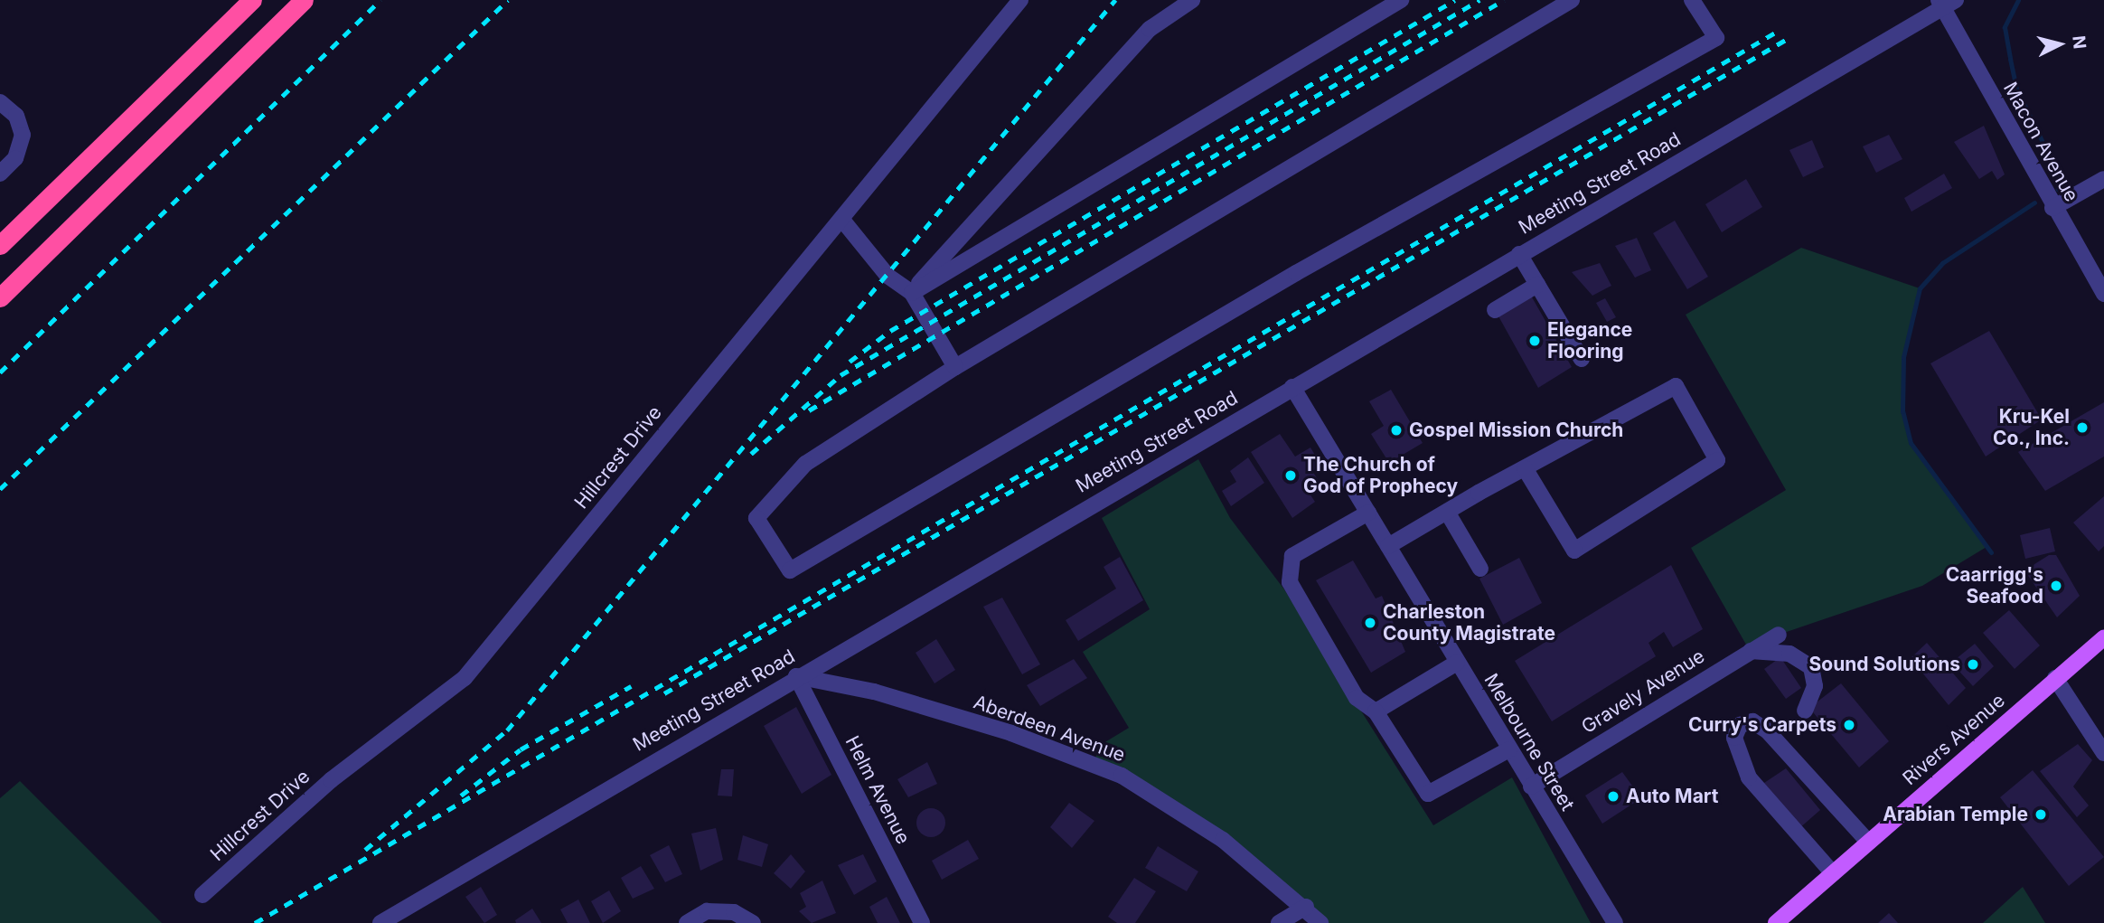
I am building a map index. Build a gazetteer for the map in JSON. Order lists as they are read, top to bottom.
{
  "streets": {
    "main road": ["Rivers Avenue"],
    "street": [
      "Macon Avenue",
      "Meeting Street Road",
      "Hillcrest Drive",
      "Gravely Avenue",
      "Aberdeen Avenue",
      "Melbourne Street",
      "Helm Avenue"
    ]
  },
  "crossings": [
    ["Macon Avenue", "Meeting Street Road"],
    ["Meeting Street Road", "Aberdeen Avenue"],
    ["Meeting Street Road", "Melbourne Street"],
    ["Meeting Street Road", "Helm Avenue"],
    ["Gravely Avenue", "Melbourne Street"],
    ["Aberdeen Avenue", "Helm Avenue"]
  ],
  "places": [
    "Elegance Flooring",
    "Kru-Kel Co., Inc.",
    "Gospel Mission Church",
    "The Church of God of Prophecy",
    "Caarrigg's Seafood",
    "Charleston County Magistrate",
    "Sound Solutions",
    "Curry's Carpets",
    "Auto Mart",
    "Arabian Temple"
  ],
  "north": "right"
}
